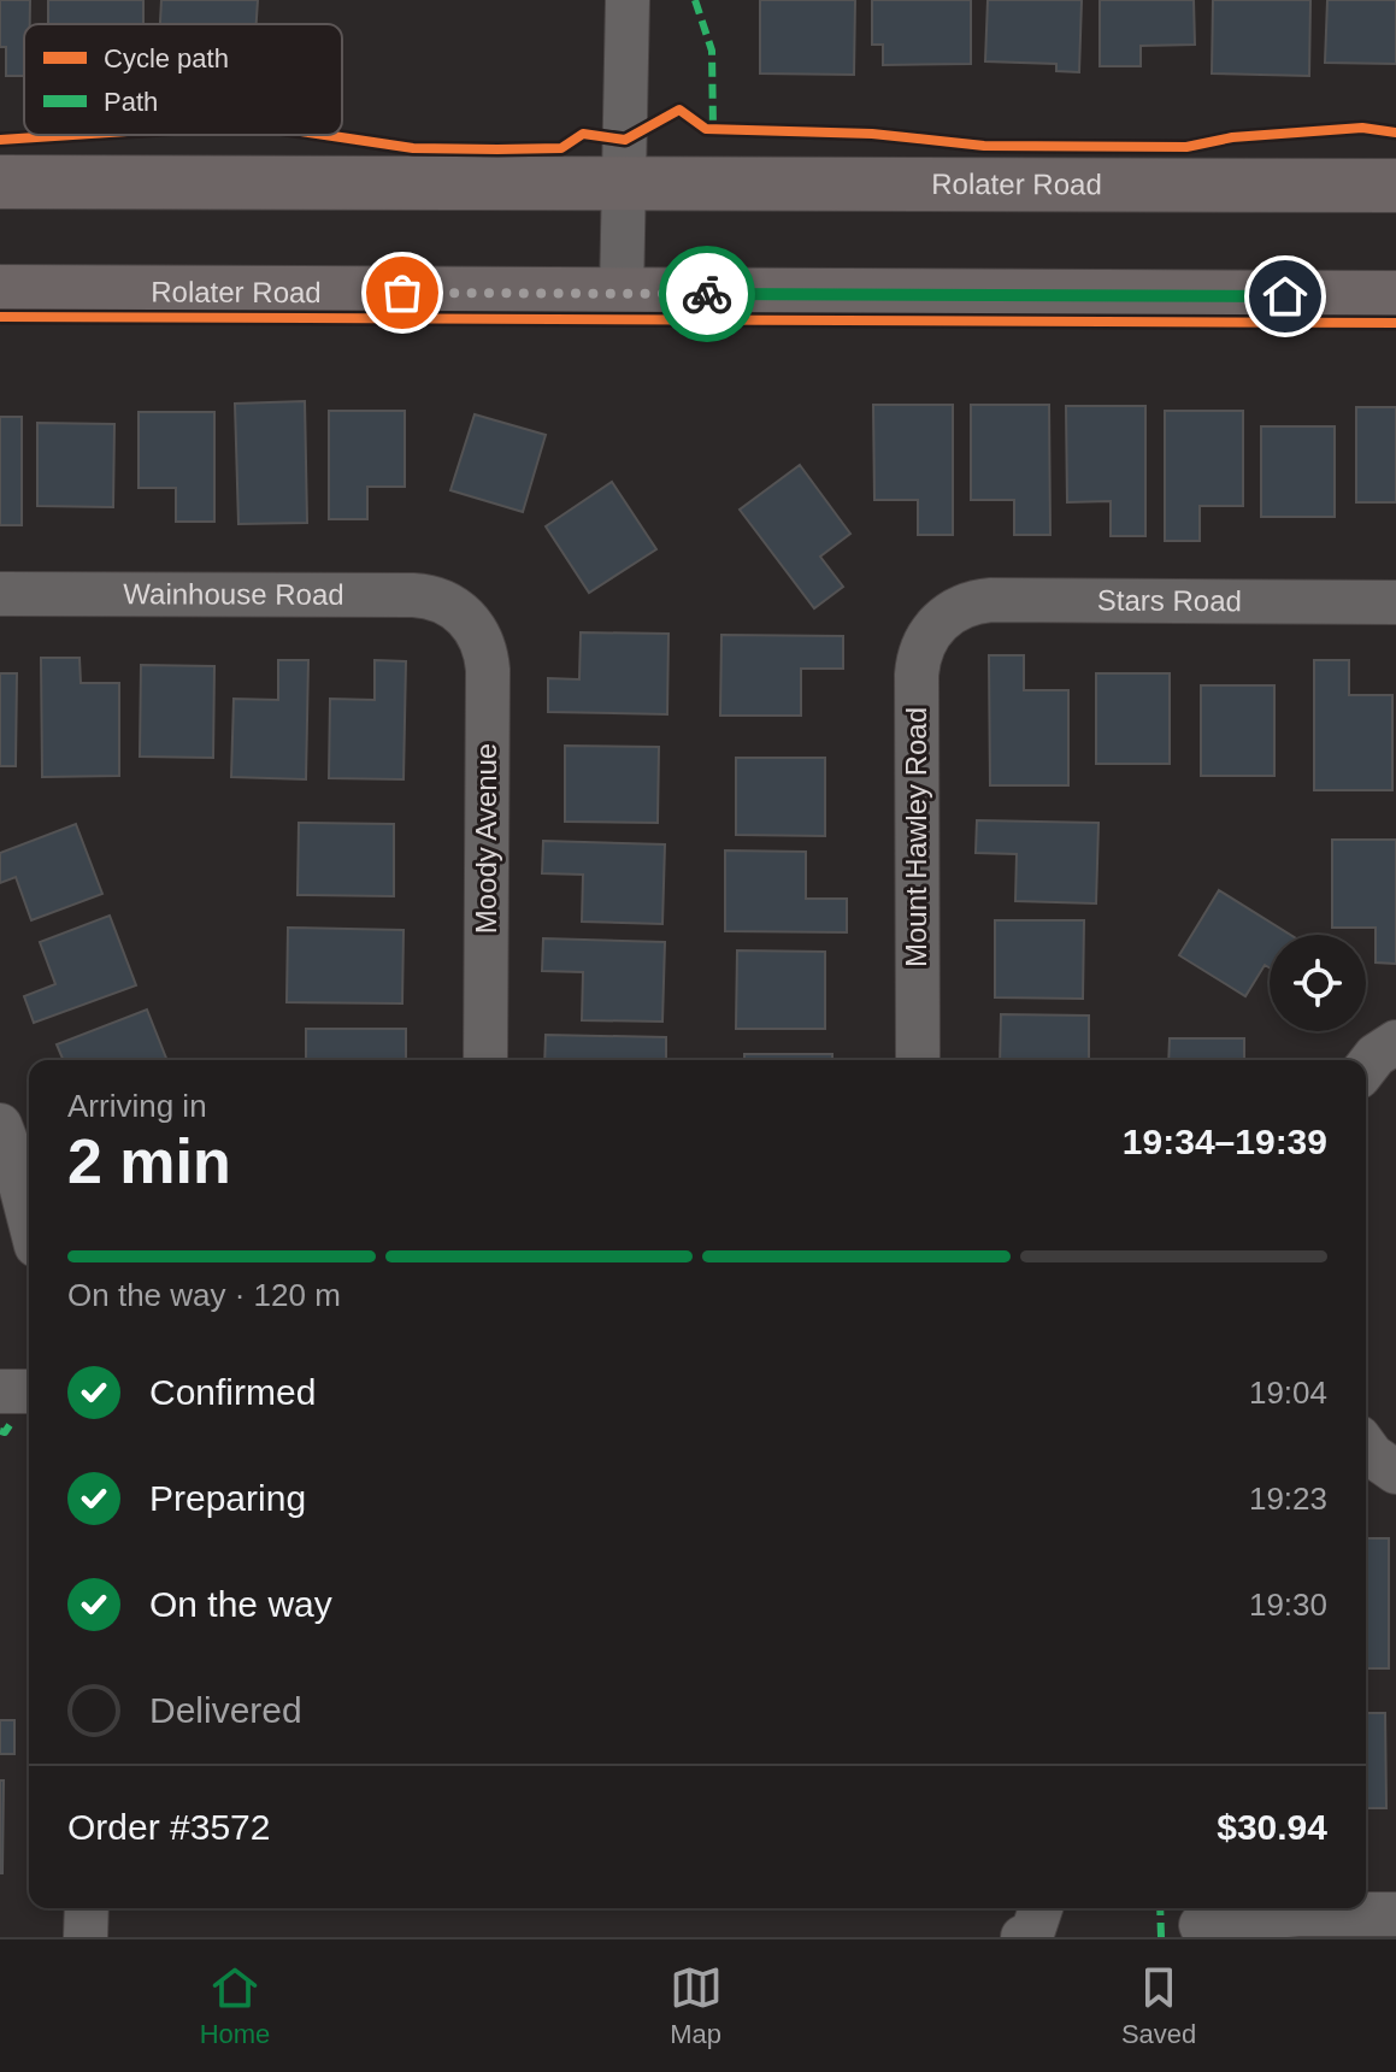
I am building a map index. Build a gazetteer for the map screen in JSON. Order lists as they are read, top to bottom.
{
  "streets": {
    "main road": ["Rolater Road"],
    "street": [
      "Wainhouse Road",
      "Stars Road",
      "Mount Hawley Road",
      "Moody Avenue"
    ]
  },
  "crossings": [
    ["Wainhouse Road", "Moody Avenue"],
    ["Stars Road", "Mount Hawley Road"]
  ],
  "legend": ["Cycle path", "Path"],
  "page": {
    "heading": ["2 min", "Arriving in", "19:34–19:39"],
    "panel": ["Order #3572", "$30.94"],
    "bar": "On the way · 120 m",
    "list": [
      ["Confirmed", "19:04"],
      ["Preparing", "19:23"],
      ["On the way", "19:30"],
      "Delivered"
    ],
    "tabs": ["Home", "Map", "Saved"]
  }
}
